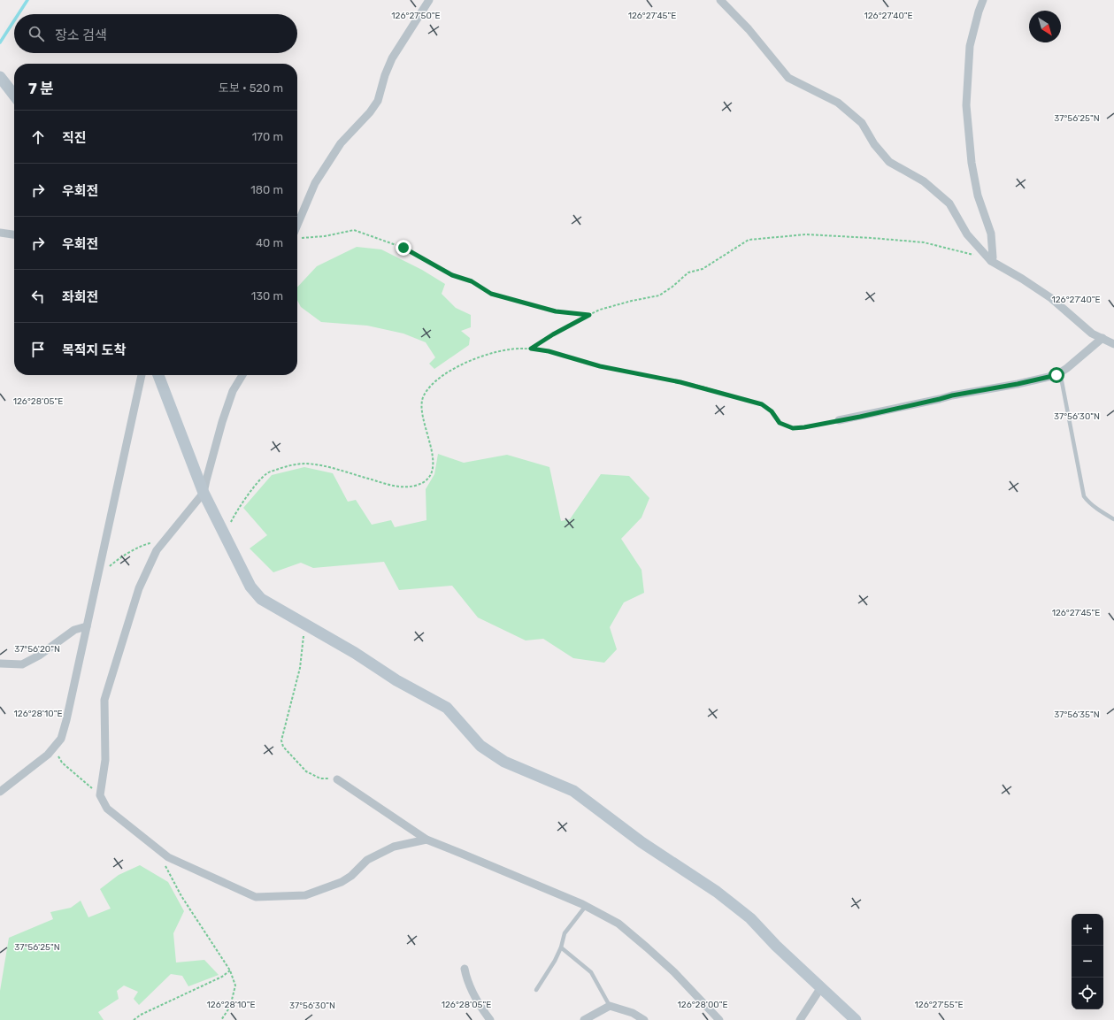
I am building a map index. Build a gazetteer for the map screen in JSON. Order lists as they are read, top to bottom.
{
  "north": "bottom right",
  "page": {
    "search": "장소 검색",
    "heading": ["7 분", "도보 · 520 m"],
    "list": [
      ["직진", "170 m"],
      ["우회전", "180 m"],
      ["우회전", "40 m"],
      ["좌회전", "130 m"],
      "목적지 도착"
    ],
    "map_buttons": ["+", "−"]
  },
  "coordinates": [
    "126°27'50\"E",
    "126°27'45\"E",
    "126°27'40\"E",
    "37°56'25\"N",
    "126°28'05\"E",
    "37°56'30\"N",
    "37°56'20\"N",
    "126°28'10\"E",
    "37°56'35\"N",
    "126°28'00\"E",
    "126°27'55\"E"
  ]
}
